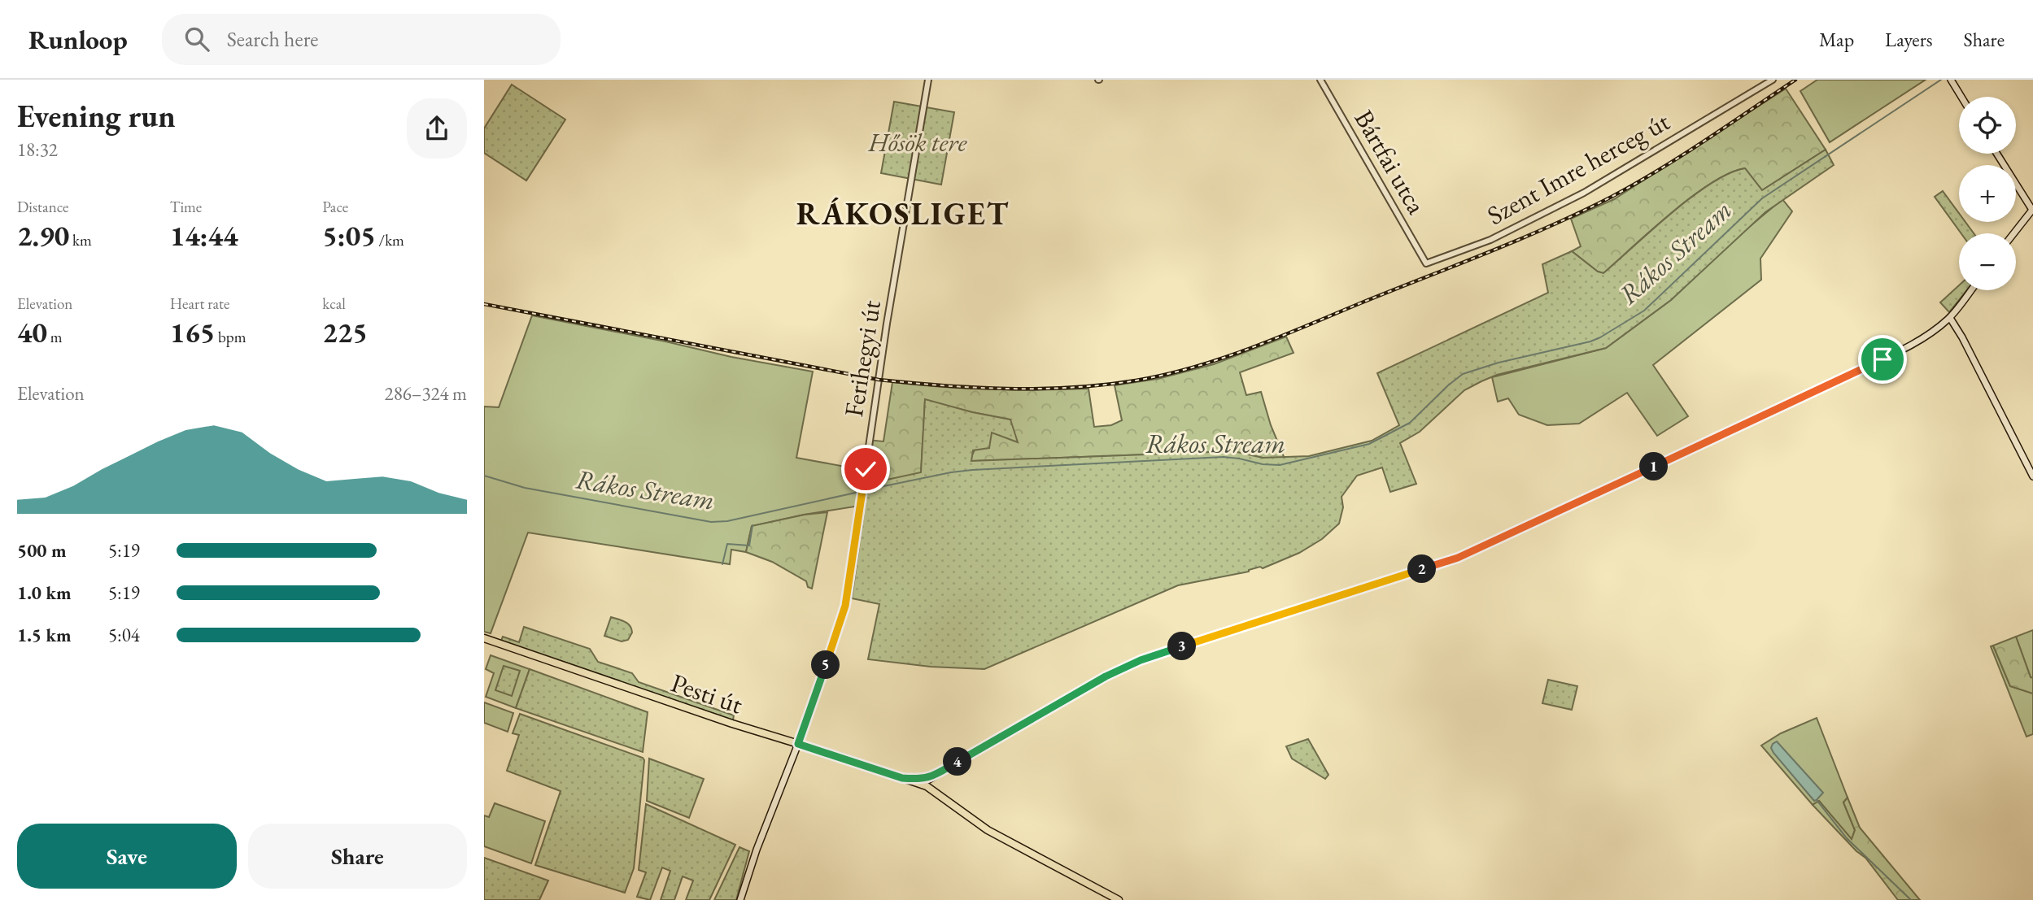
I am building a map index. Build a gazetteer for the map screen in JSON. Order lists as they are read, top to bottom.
{
  "streets": {
    "main road": ["Ferihegyi út", "Pesti út"],
    "street": ["Bártfai utca", "Szent Imre herceg út"]
  },
  "crossings": [
    ["Bártfai utca", "Szent Imre herceg út"],
    ["Ferihegyi út", "Pesti út"]
  ],
  "districts": ["RÁKOSLIGET"],
  "water": ["Rákos Stream"],
  "parks": ["Hősök tere"],
  "page": {
    "header": "Runloop",
    "search": "Search here",
    "nav": ["Map", "Layers", "Share"],
    "heading": ["Evening run", "18:32"],
    "map_buttons": ["+", "−"],
    "stats": [
      ["Distance", "2.90 km"],
      ["Time", "14:44"],
      ["Pace", "5:05 /km"],
      ["Elevation", "40 m"],
      ["Heart rate", "165 bpm"],
      ["kcal", "225"]
    ],
    "chart": ["Elevation", "286–324 m"],
    "pins": [
      "1",
      "2",
      "3",
      "5",
      "4"
    ],
    "list": [
      {
        "name": "500 m",
        "note": "5:19"
      },
      {
        "name": "1.0 km",
        "note": "5:19"
      },
      {
        "name": "1.5 km",
        "note": "5:04"
      }
    ],
    "buttons": ["Save", "Share"]
  }
}
